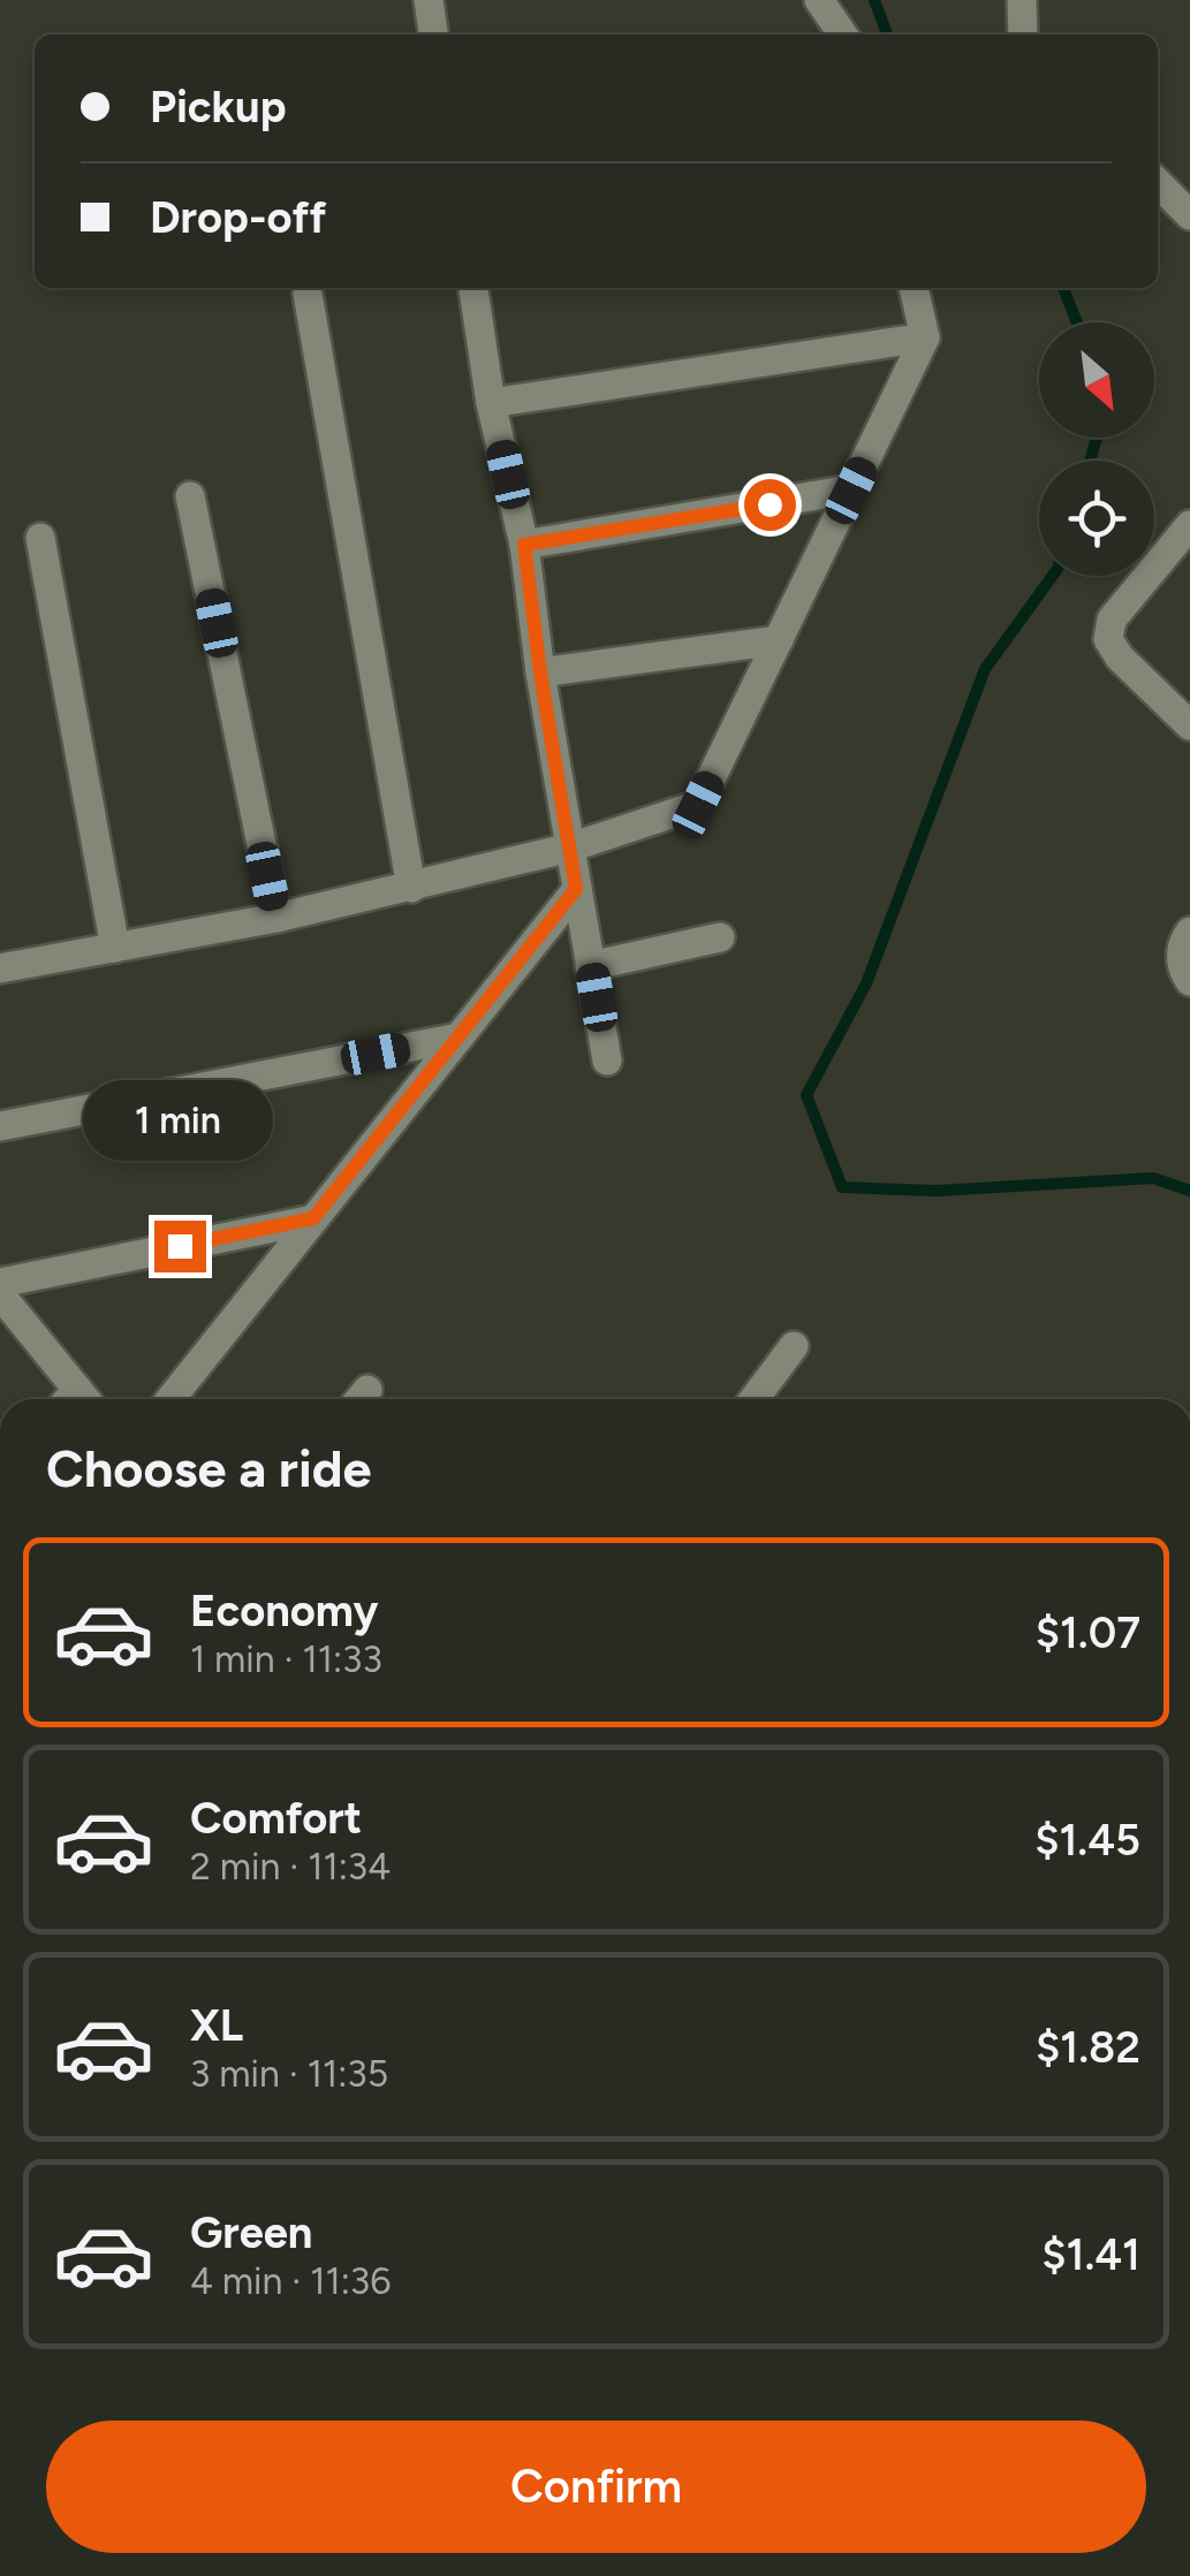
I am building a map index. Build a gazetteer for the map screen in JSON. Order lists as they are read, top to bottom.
{
  "north": "bottom right",
  "page": {
    "banner": ["Pickup", "Drop-off"],
    "bubble": "1 min",
    "heading": "Choose a ride",
    "list": [
      {
        "name": "Economy",
        "note": "1 min · 11:33",
        "value": "$1.07"
      },
      {
        "name": "Comfort",
        "note": "2 min · 11:34",
        "value": "$1.45"
      },
      {
        "name": "XL",
        "note": "3 min · 11:35",
        "value": "$1.82"
      },
      {
        "name": "Green",
        "note": "4 min · 11:36",
        "value": "$1.41"
      }
    ],
    "buttons": "Confirm"
  }
}
